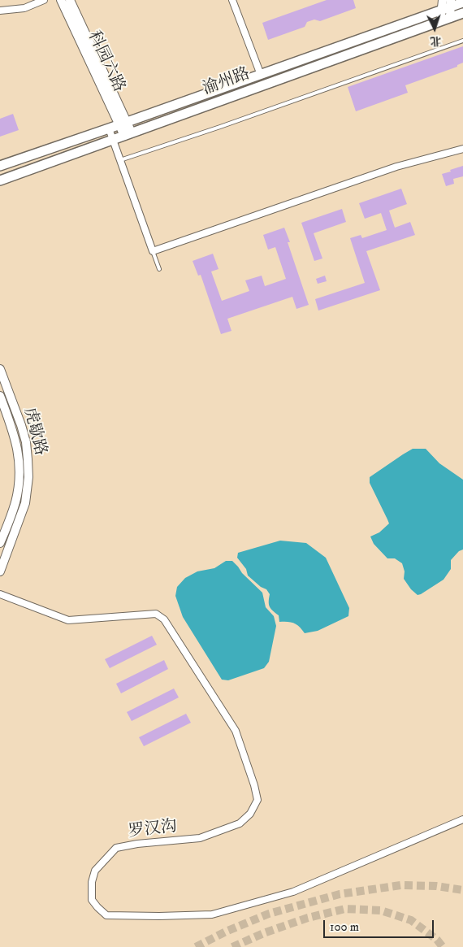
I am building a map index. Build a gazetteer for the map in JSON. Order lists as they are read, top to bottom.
{
  "streets": {
    "main road": ["科园六路", "渝州路", "虎歇路"],
    "street": ["罗汉沟"]
  },
  "crossings": [
    ["科园六路", "渝州路"]
  ],
  "scale_bar": "100 m",
  "north": "bottom"
}
